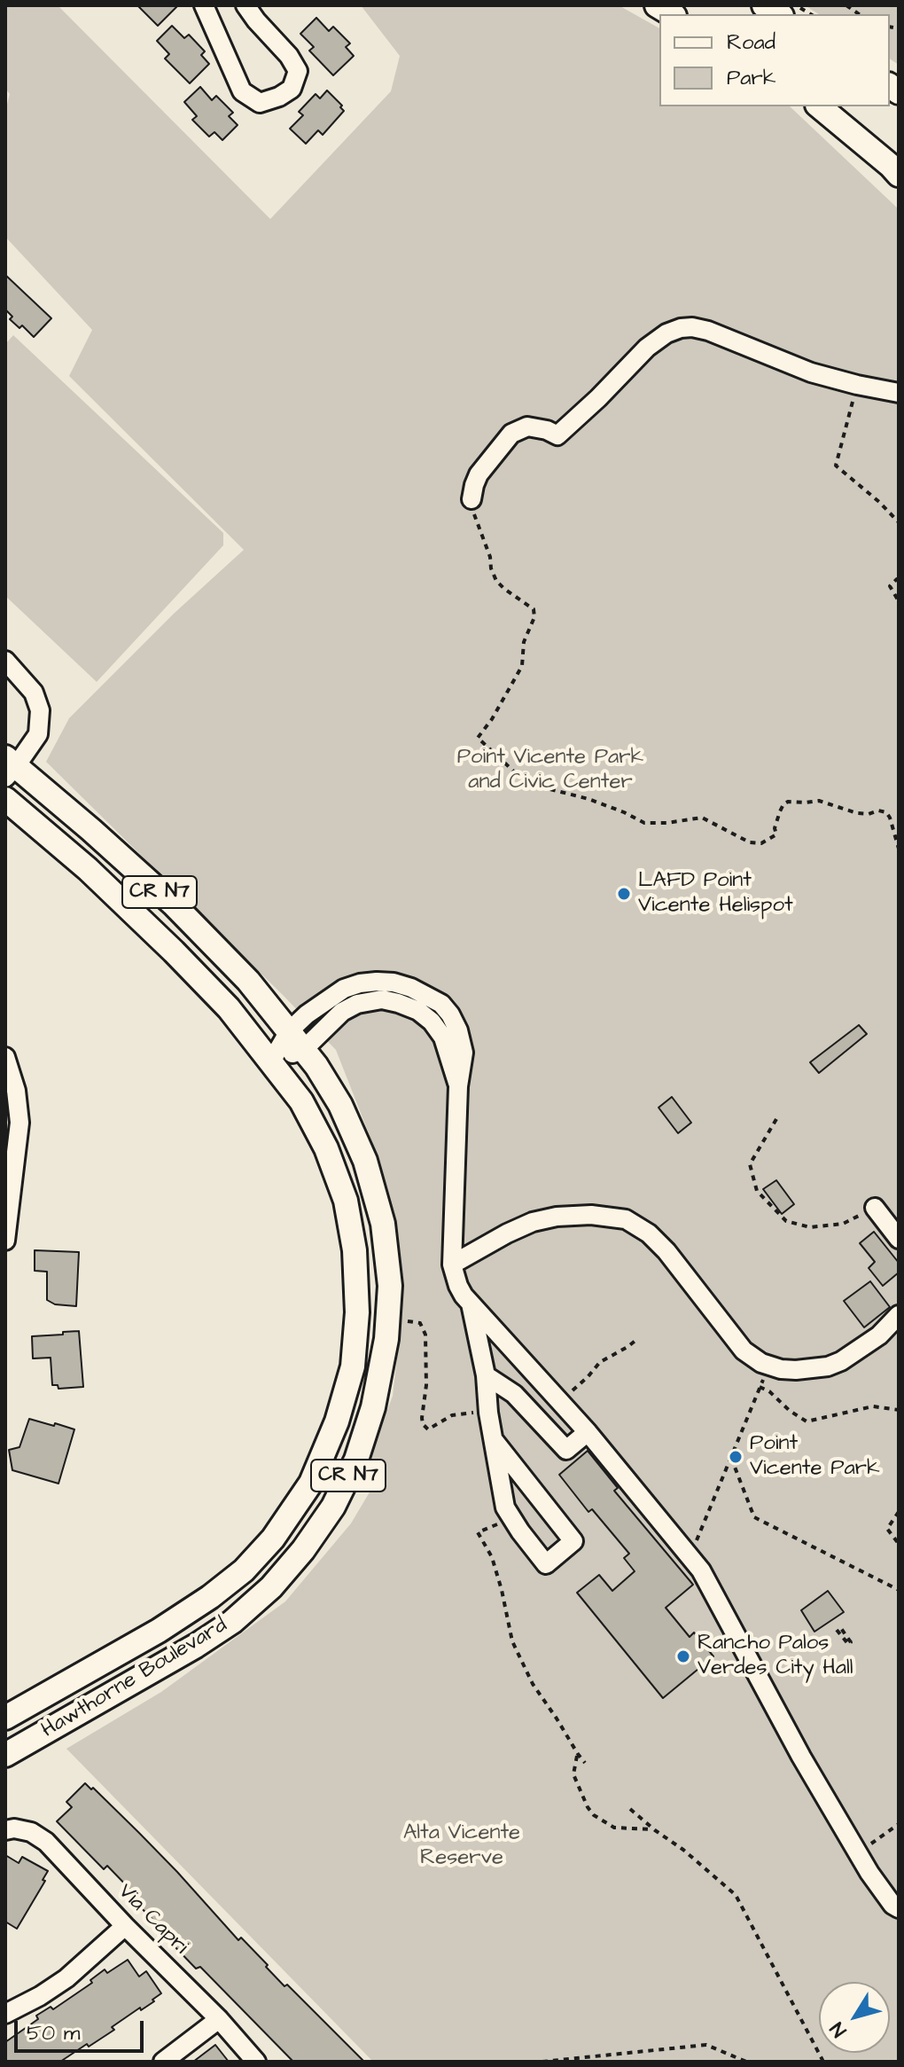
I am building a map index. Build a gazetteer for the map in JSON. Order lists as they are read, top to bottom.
{
  "streets": {
    "main road": ["CR N7", "Hawthorne Boulevard"],
    "street": ["Via Capri"]
  },
  "parks": ["Point Vicente Park and Civic Center", "Alta Vicente Reserve"],
  "places": ["LAFD Point Vicente Helispot", "Point Vicente Park", "Rancho Palos Verdes City Hall"],
  "legend": ["Road", "Park"],
  "scale_bar": "50 m",
  "north": "bottom left"
}
